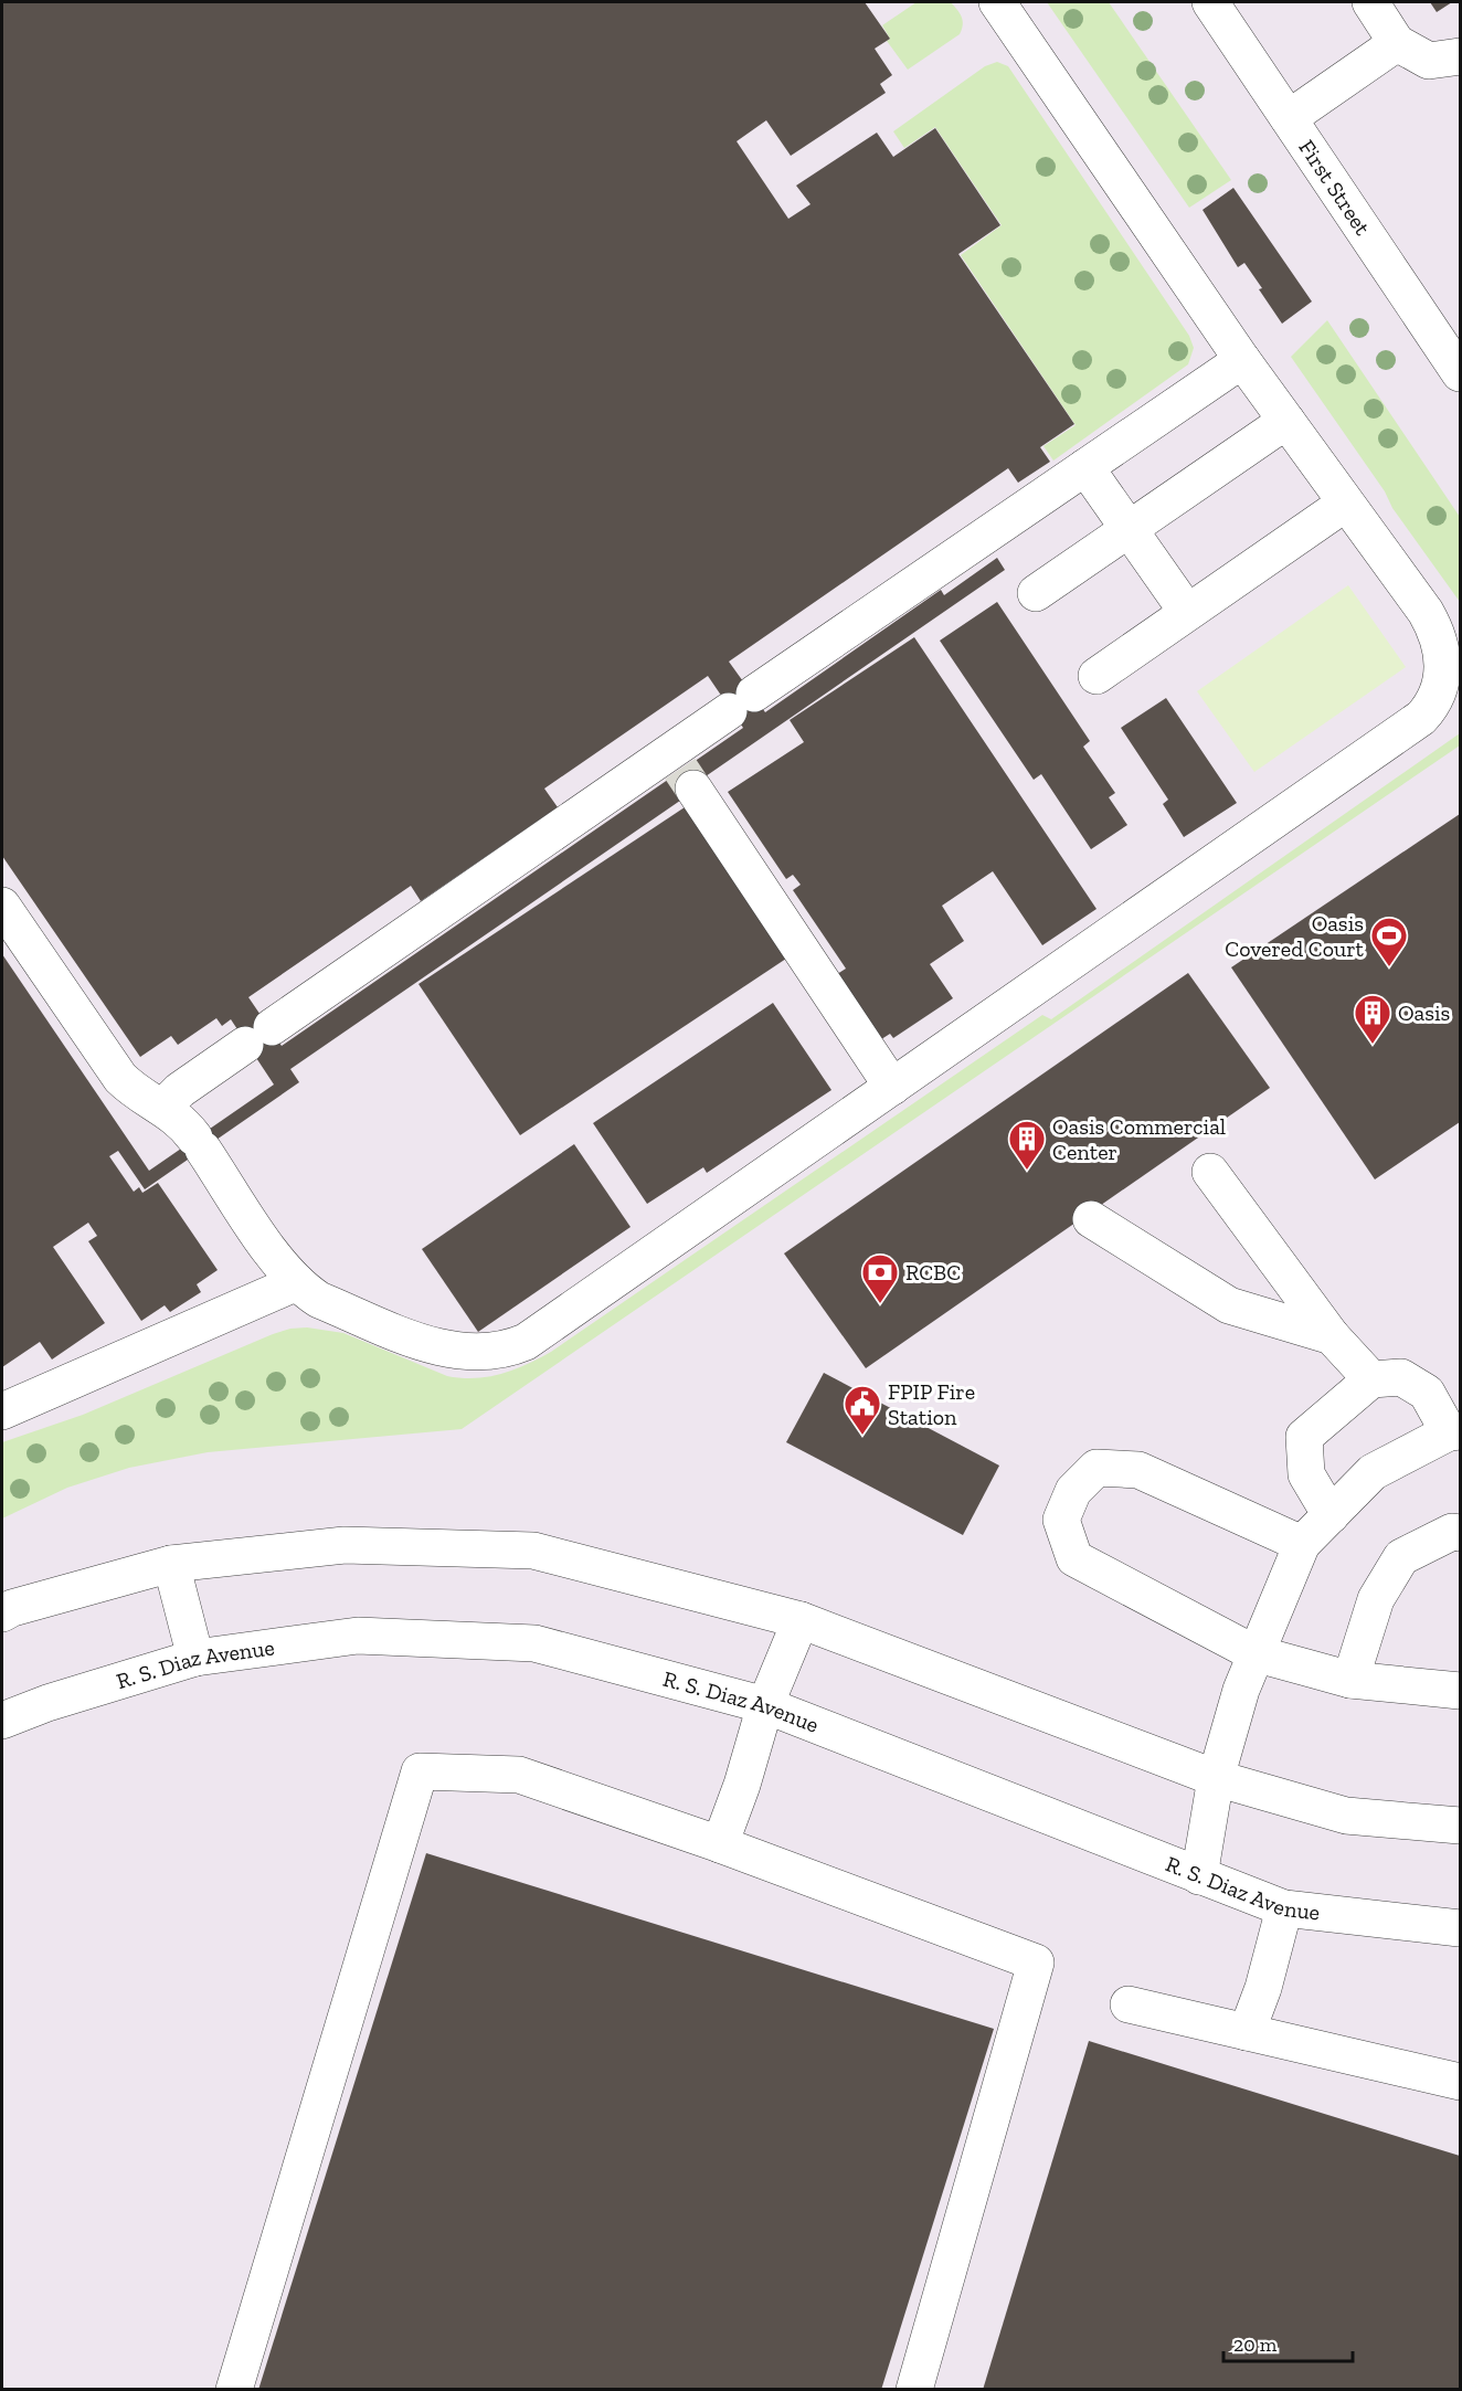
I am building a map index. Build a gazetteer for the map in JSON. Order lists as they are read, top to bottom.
{
  "streets": {
    "street": ["First Street", "R. S. Diaz Avenue"]
  },
  "places": {
    "sports": ["Oasis Covered Court"],
    "building": ["Oasis", "Oasis Commercial Center"],
    "bank": ["RCBC"],
    "public building": ["FPIP Fire Station"]
  },
  "scale_bar": "20 m"
}
